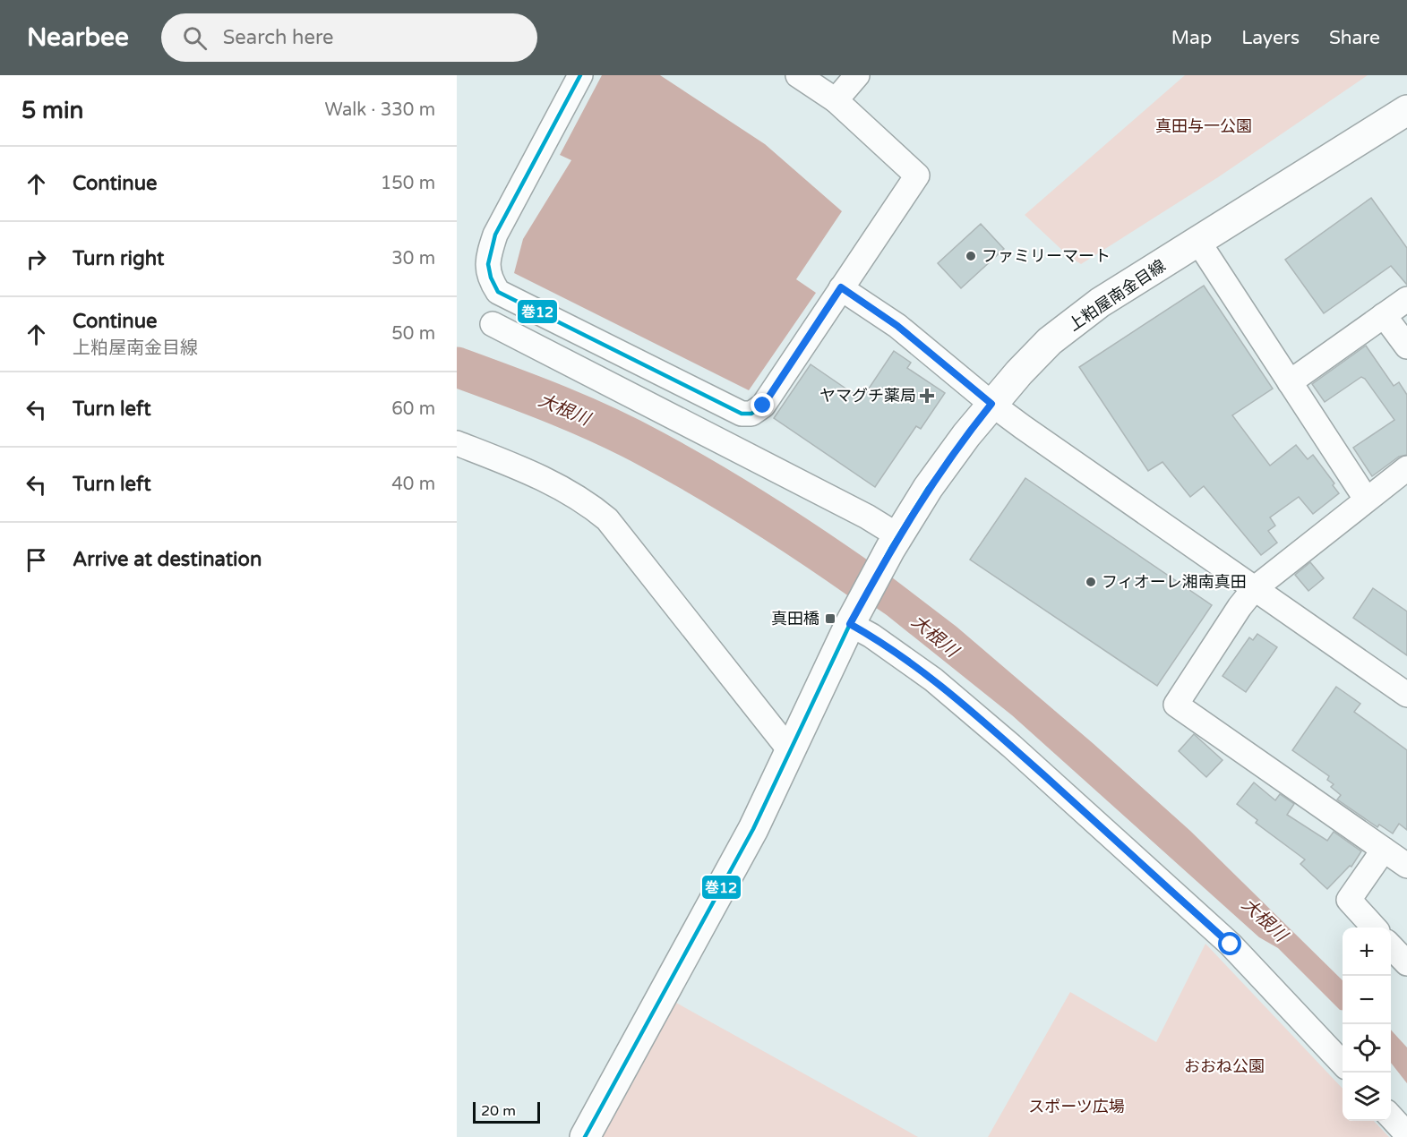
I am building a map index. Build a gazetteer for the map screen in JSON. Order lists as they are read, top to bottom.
{
  "streets": {
    "main road": ["上粕屋南金目線"]
  },
  "water": ["大根川"],
  "parks": ["真田与一公園", "おおね公園", "スポーツ広場"],
  "places": {
    "other": ["ファミリーマート", "フィオーレ湘南真田"],
    "health": ["ヤマグチ薬局"],
    "transit": ["真田橋"]
  },
  "lines": ["transit line 巻12"],
  "scale_bar": "20 m",
  "page": {
    "header": "Nearbee",
    "search": "Search here",
    "nav": ["Map", "Layers", "Share"],
    "heading": ["5 min", "Walk · 330 m"],
    "list": [
      ["Continue", "150 m"],
      ["Turn right", "30 m"],
      ["Continue", "上粕屋南金目線", "50 m"],
      ["Turn left", "60 m"],
      ["Turn left", "40 m"],
      "Arrive at destination"
    ],
    "map_buttons": ["+", "−"],
    "scale": "20 m"
  }
}
